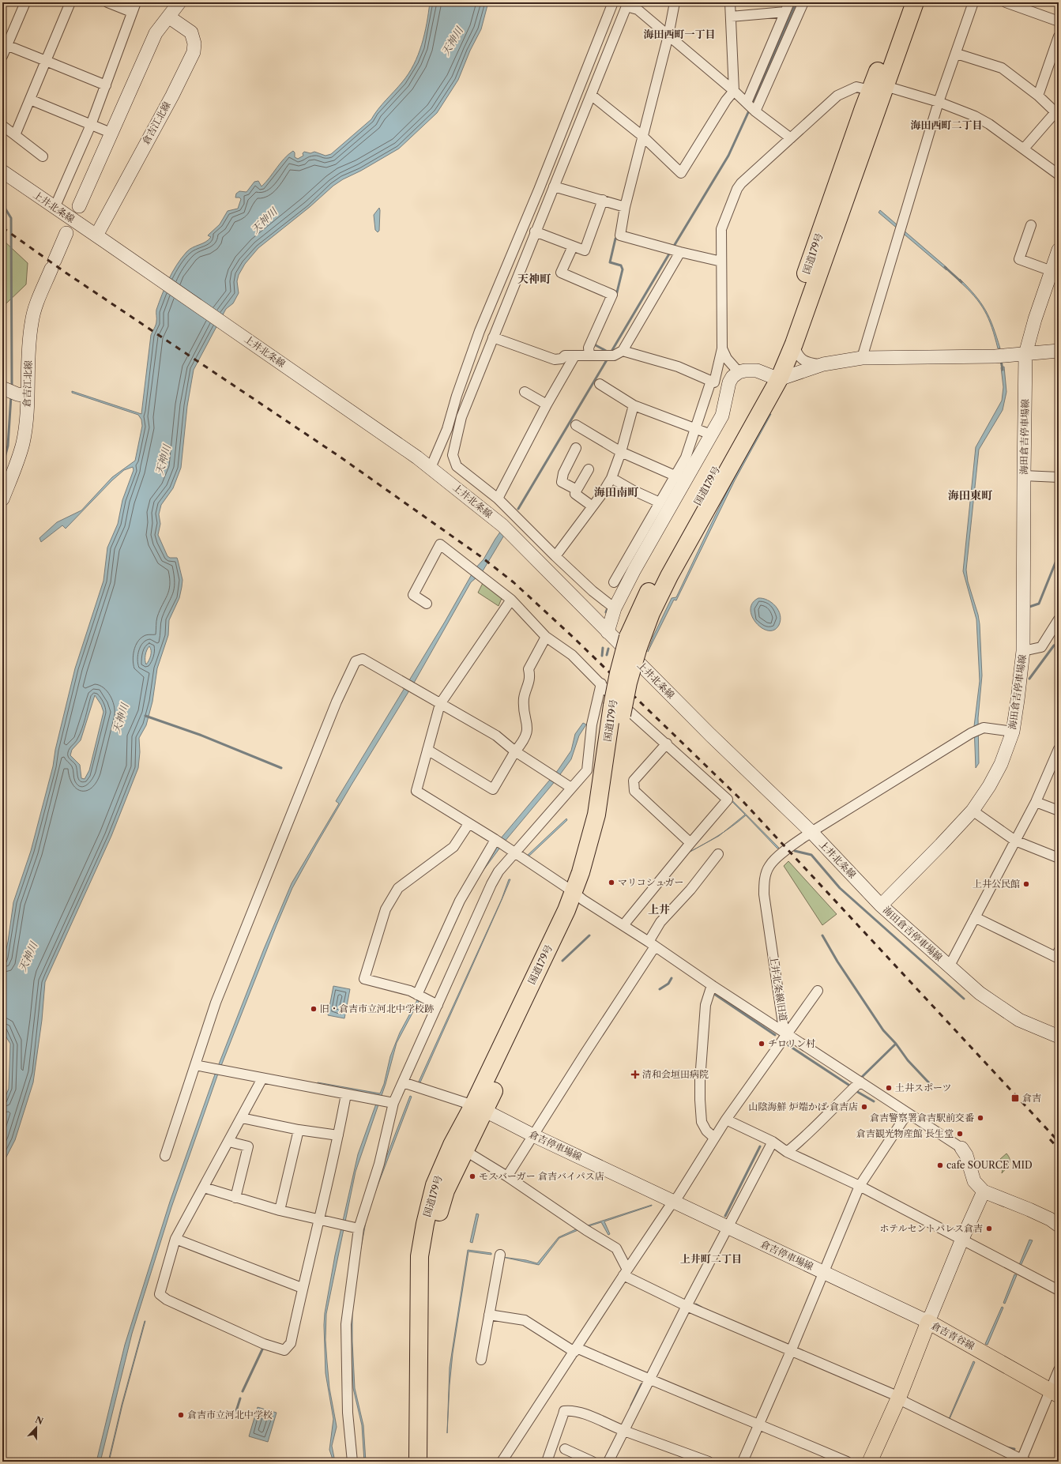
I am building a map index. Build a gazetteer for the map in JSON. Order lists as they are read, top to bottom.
{
  "streets": {
    "highway": ["国道179号"],
    "main road": [
      "倉吉江北線",
      "上井北条線",
      "海田倉吉停車場線",
      "倉吉停車場線",
      "倉吉青谷線"
    ],
    "street": ["上井北条線旧道"]
  },
  "crossings": [
    ["倉吉江北線", "上井北条線"],
    ["上井北条線", "海田倉吉停車場線"],
    ["上井北条線", "上井北条線旧道"],
    ["国道179号", "倉吉停車場線"],
    ["海田倉吉停車場線", "上井北条線旧道"],
    ["倉吉停車場線", "倉吉青谷線"]
  ],
  "districts": [
    "海田西町一丁目",
    "海田西町二丁目",
    "天神町",
    "海田南町",
    "海田東町",
    "上井",
    "上井町二丁目"
  ],
  "water": ["天神川"],
  "places": {
    "other": [
      "マリコシュガー",
      "上井公民館",
      "旧・倉吉市立河北中学校跡",
      "チロリン村",
      "土井スポーツ",
      "山陰海鮮 炉端かば 倉吉店",
      "倉吉警察署倉吉駅前交番",
      "倉吉観光物産館 長生堂",
      "cafe SOURCE MID",
      "モスバーガー 倉吉バイパス店",
      "ホテルセントパレス倉吉",
      "倉吉市立河北中学校"
    ],
    "health": ["清和会垣田病院"],
    "transit": ["倉吉"]
  },
  "north": "top"
}
